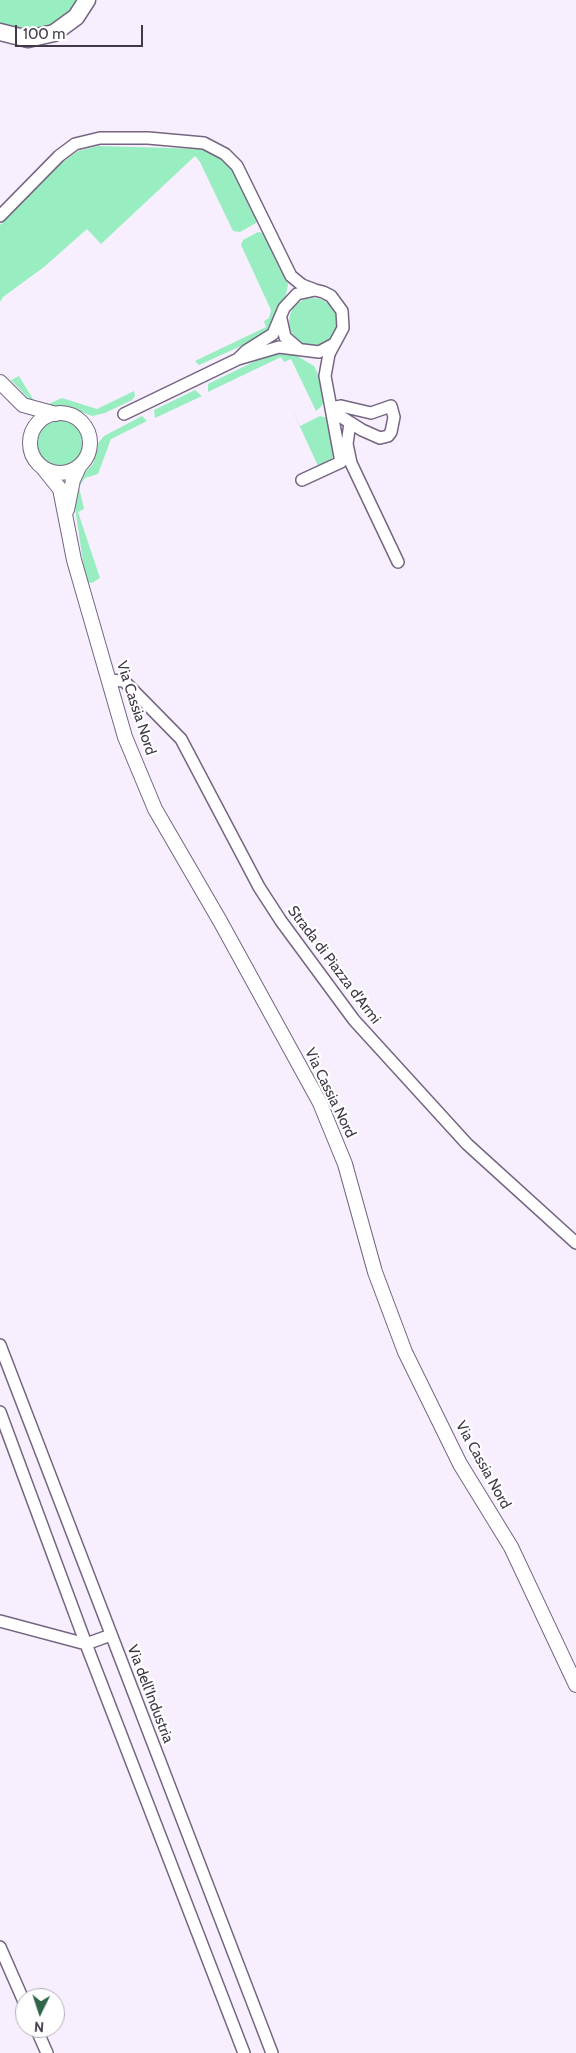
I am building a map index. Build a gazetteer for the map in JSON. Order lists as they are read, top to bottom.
{
  "streets": {
    "main road": ["Via Cassia Nord"],
    "street": ["Strada di Piazza d'Armi", "Via dell'Industria"]
  },
  "crossings": [
    ["Via Cassia Nord", "Strada di Piazza d'Armi"]
  ],
  "scale_bar": "100 m",
  "north": "bottom"
}
